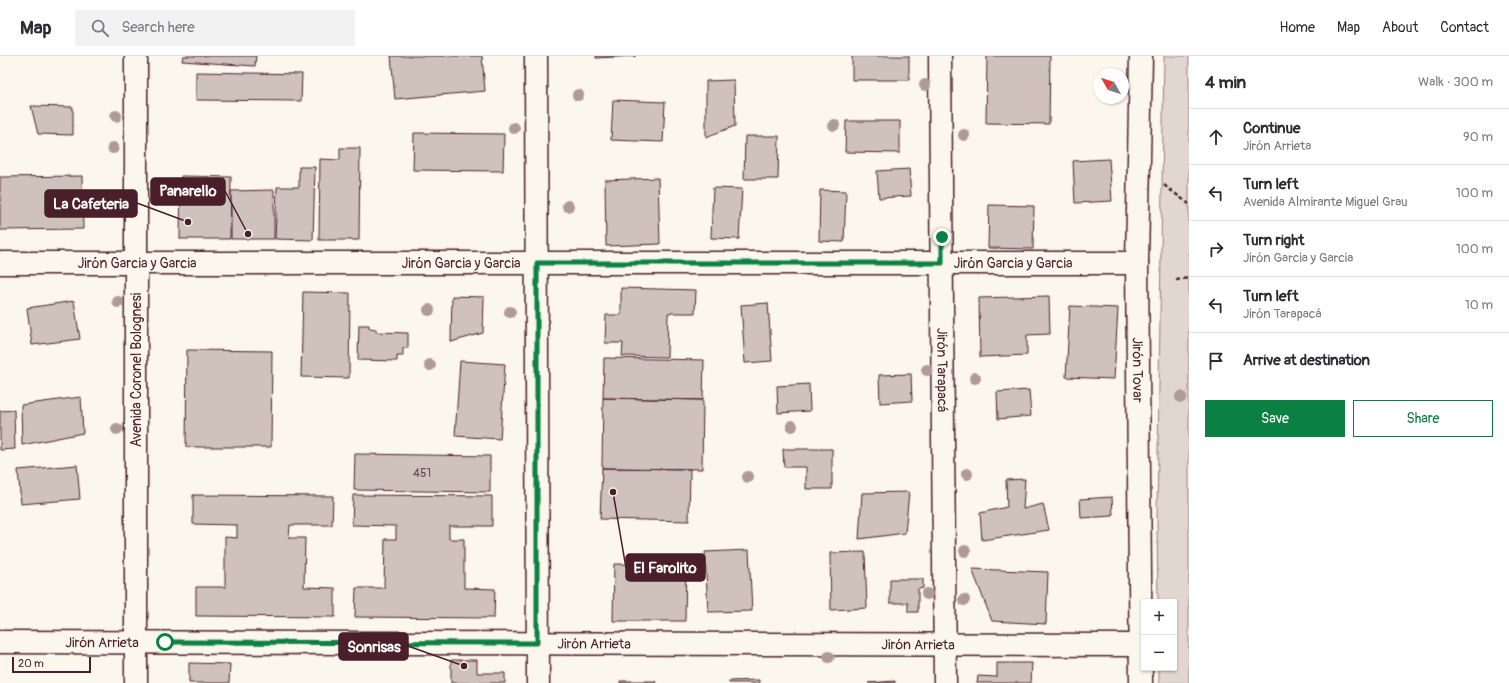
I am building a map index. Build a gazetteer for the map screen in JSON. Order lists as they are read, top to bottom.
{
  "streets": {
    "street": [
      "Jirón Garcia y Garcia",
      "Jirón Tarapacá",
      "Jirón Tovar",
      "Avenida Coronel Bolognesi",
      "Jirón Arrieta"
    ]
  },
  "crossings": [
    ["Jirón Garcia y Garcia", "Jirón Tarapacá"],
    ["Jirón Garcia y Garcia", "Jirón Tovar"],
    ["Jirón Garcia y Garcia", "Avenida Coronel Bolognesi"],
    ["Jirón Tarapacá", "Jirón Arrieta"],
    ["Jirón Tovar", "Jirón Arrieta"],
    ["Avenida Coronel Bolognesi", "Jirón Arrieta"]
  ],
  "places": [
    "La Cafeteria",
    "Panarello",
    "El Farolito",
    "Sonrisas"
  ],
  "house_numbers": ["451"],
  "scale_bar": "20 m",
  "north": "top left",
  "page": {
    "header": "Map",
    "search": "Search here",
    "nav": [
      "Home",
      "Map",
      "About",
      "Contact"
    ],
    "heading": ["4 min", "Walk · 300 m"],
    "list": [
      ["Continue", "Jirón Arrieta", "90 m"],
      ["Turn left", "Avenida Almirante Miguel Grau", "100 m"],
      ["Turn right", "Jirón Garcia y Garcia", "100 m"],
      ["Turn left", "Jirón Tarapacá", "10 m"],
      "Arrive at destination"
    ],
    "buttons": ["Save", "Share"],
    "map_buttons": ["+", "−"],
    "scale": "20 m"
  }
}
